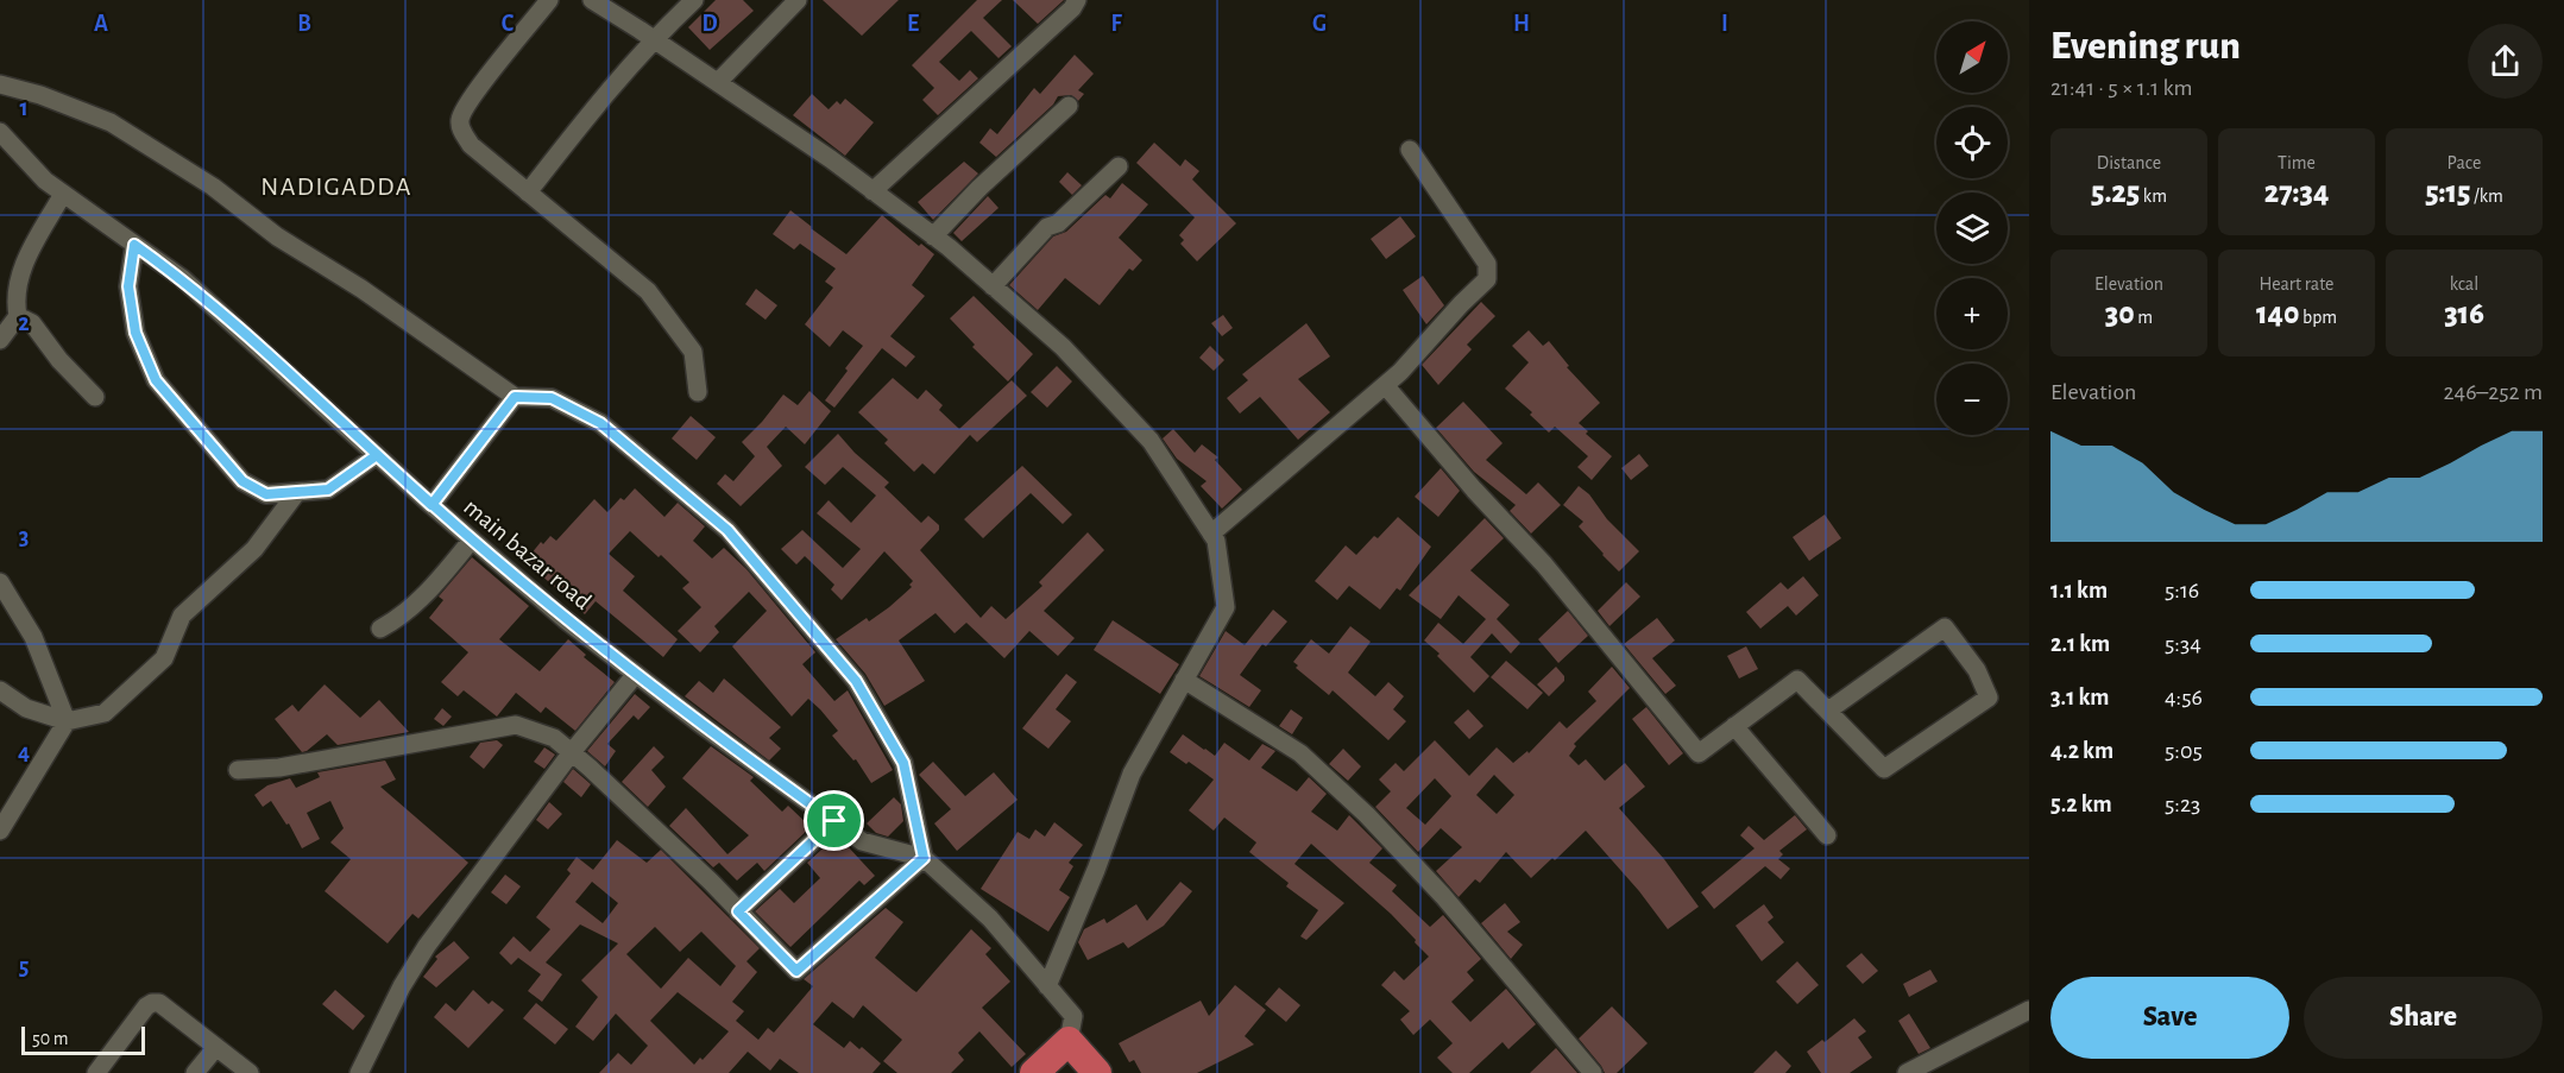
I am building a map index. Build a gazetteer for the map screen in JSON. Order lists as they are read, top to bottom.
{
  "streets": {
    "street": ["main bazar road"]
  },
  "districts": ["NADIGADDA"],
  "scale_bar": "50 m",
  "north": "top right",
  "page": {
    "heading": ["Evening run", "21:41 · 5 × 1.1 km"],
    "map_buttons": ["+", "−"],
    "stats": [
      ["Distance", "5.25 km"],
      ["Time", "27:34"],
      ["Pace", "5:15 /km"],
      ["Elevation", "30 m"],
      ["Heart rate", "140 bpm"],
      ["kcal", "316"]
    ],
    "chart": ["Elevation", "246–252 m"],
    "list": [
      {
        "name": "1.1 km",
        "note": "5:16"
      },
      {
        "name": "2.1 km",
        "note": "5:34"
      },
      {
        "name": "3.1 km",
        "note": "4:56"
      },
      {
        "name": "4.2 km",
        "note": "5:05"
      },
      {
        "name": "5.2 km",
        "note": "5:23"
      }
    ],
    "buttons": ["Save", "Share"],
    "scale": "50 m"
  },
  "grid": {
    "columns": [
      "A",
      "B",
      "C",
      "D",
      "E",
      "F",
      "G",
      "H",
      "I"
    ],
    "rows": [
      "1",
      "2",
      "3",
      "4",
      "5"
    ]
  }
}
